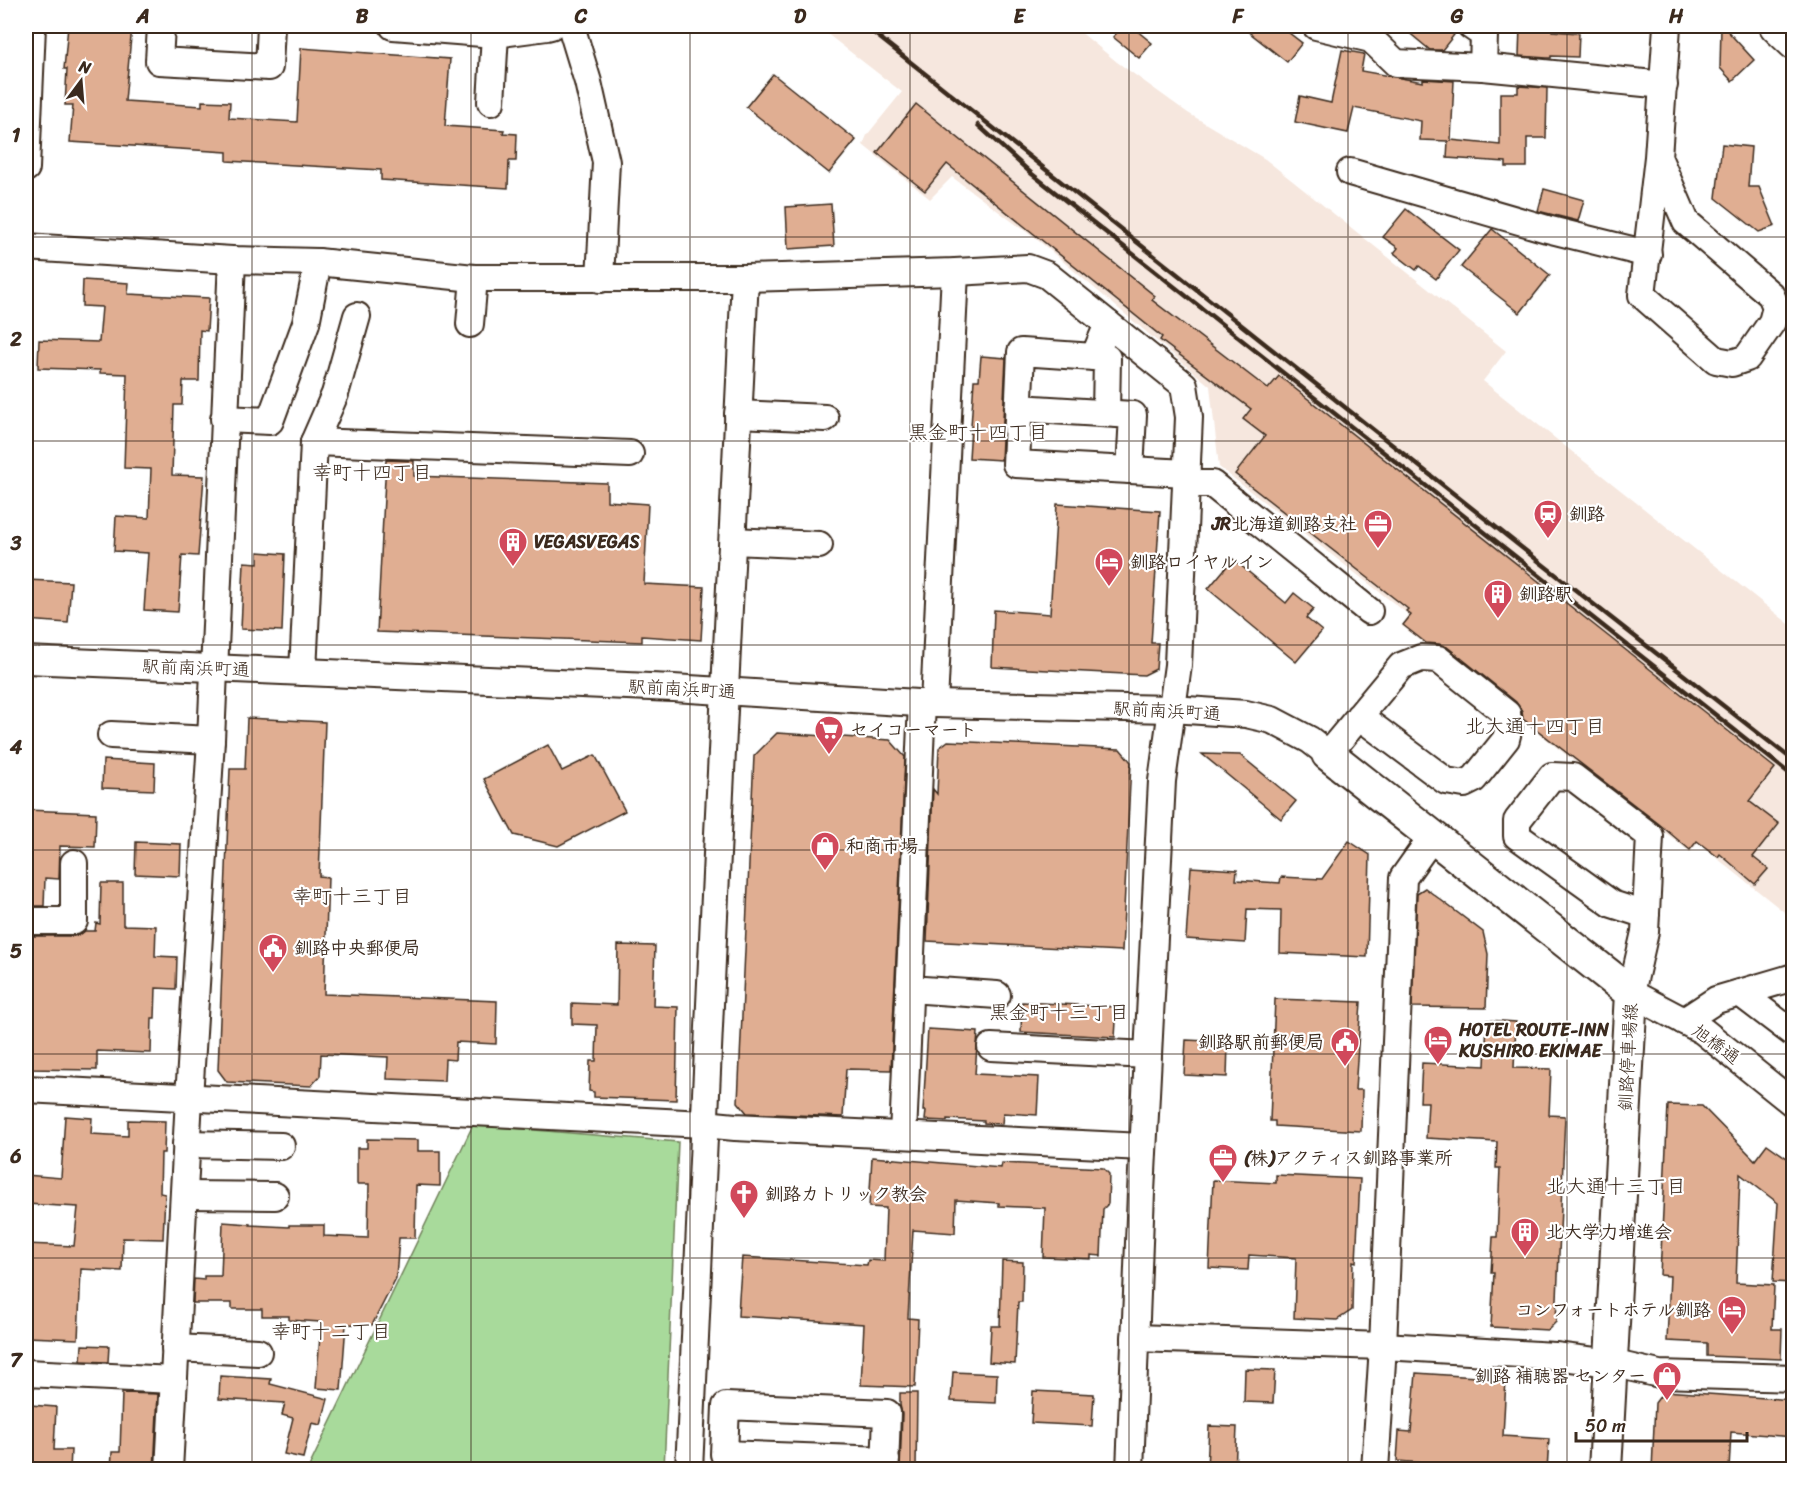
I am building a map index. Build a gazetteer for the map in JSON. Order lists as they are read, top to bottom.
{
  "streets": {
    "main road": ["釧路停車場線"],
    "street": ["駅前南浜町通", "旭橋通"]
  },
  "crossings": [
    ["駅前南浜町通", "釧路停車場線"],
    ["旭橋通", "釧路停車場線"]
  ],
  "districts": [
    "黒金町十四丁目",
    "幸町十四丁目",
    "北大通十四丁目",
    "幸町十三丁目",
    "黒金町十三丁目",
    "北大通十三丁目",
    "幸町十二丁目"
  ],
  "places": {
    "station": ["釧路"],
    "office": ["JR北海道釧路支社", "(株)アクティス釧路事業所"],
    "building": ["VEGASVEGAS", "釧路駅", "北大学力増進会"],
    "hotel": ["釧路ロイヤルイン", "HOTEL ROUTE-INN KUSHIRO EKIMAE", "コンフォートホテル釧路"],
    "supermarket": ["セイコーマート"],
    "shop": ["和商市場", "釧路 補聴器 センター"],
    "public building": ["釧路中央郵便局", "釧路駅前郵便局"],
    "church": ["釧路カトリック教会"]
  },
  "scale_bar": "50 m",
  "north": "top",
  "grid": {
    "columns": [
      "A",
      "B",
      "C",
      "D",
      "E",
      "F",
      "G",
      "H"
    ],
    "rows": [
      "1",
      "2",
      "3",
      "4",
      "5",
      "6",
      "7"
    ]
  }
}
